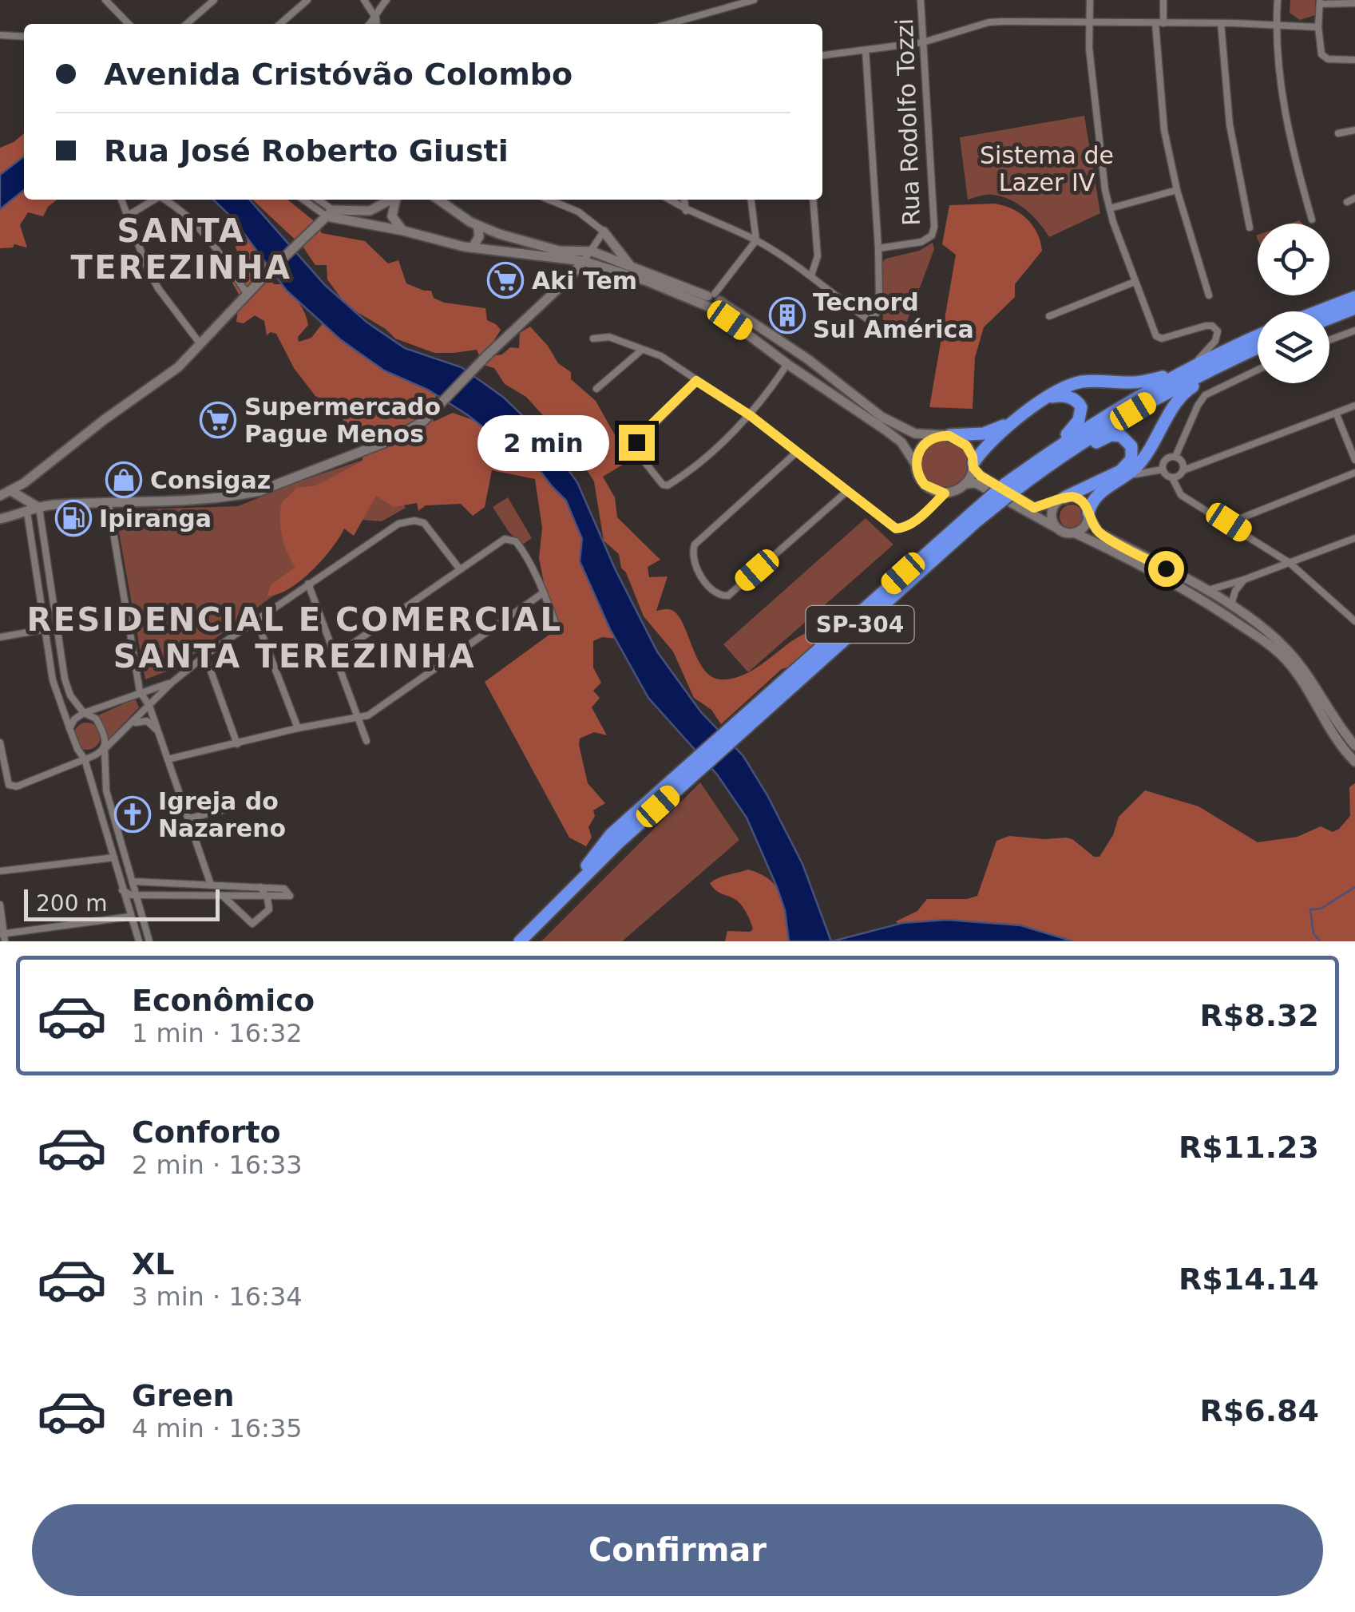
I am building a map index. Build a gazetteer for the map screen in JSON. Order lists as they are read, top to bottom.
{
  "streets": {
    "highway": ["SP-304"],
    "street": ["Rua Rodolfo Tozzi"]
  },
  "districts": ["SANTA TEREZINHA", "RESIDENCIAL E COMERCIAL SANTA TEREZINHA"],
  "parks": ["Sistema de Lazer IV"],
  "places": {
    "supermarket": ["Aki Tem", "Supermercado Pague Menos"],
    "building": ["Tecnord Sul América"],
    "shop": ["Consigaz"],
    "fuel station": ["Ipiranga"],
    "church": ["Igreja do Nazareno"]
  },
  "scale_bar": "200 m",
  "page": {
    "banner": ["Avenida Cristóvão Colombo", "Rua José Roberto Giusti"],
    "bubble": "2 min",
    "scale": "200 m",
    "list": [
      {
        "name": "Econômico",
        "note": "1 min · 16:32",
        "value": "R$8.32"
      },
      {
        "name": "Conforto",
        "note": "2 min · 16:33",
        "value": "R$11.23"
      },
      {
        "name": "XL",
        "note": "3 min · 16:34",
        "value": "R$14.14"
      },
      {
        "name": "Green",
        "note": "4 min · 16:35",
        "value": "R$6.84"
      }
    ],
    "buttons": "Confirmar"
  }
}
